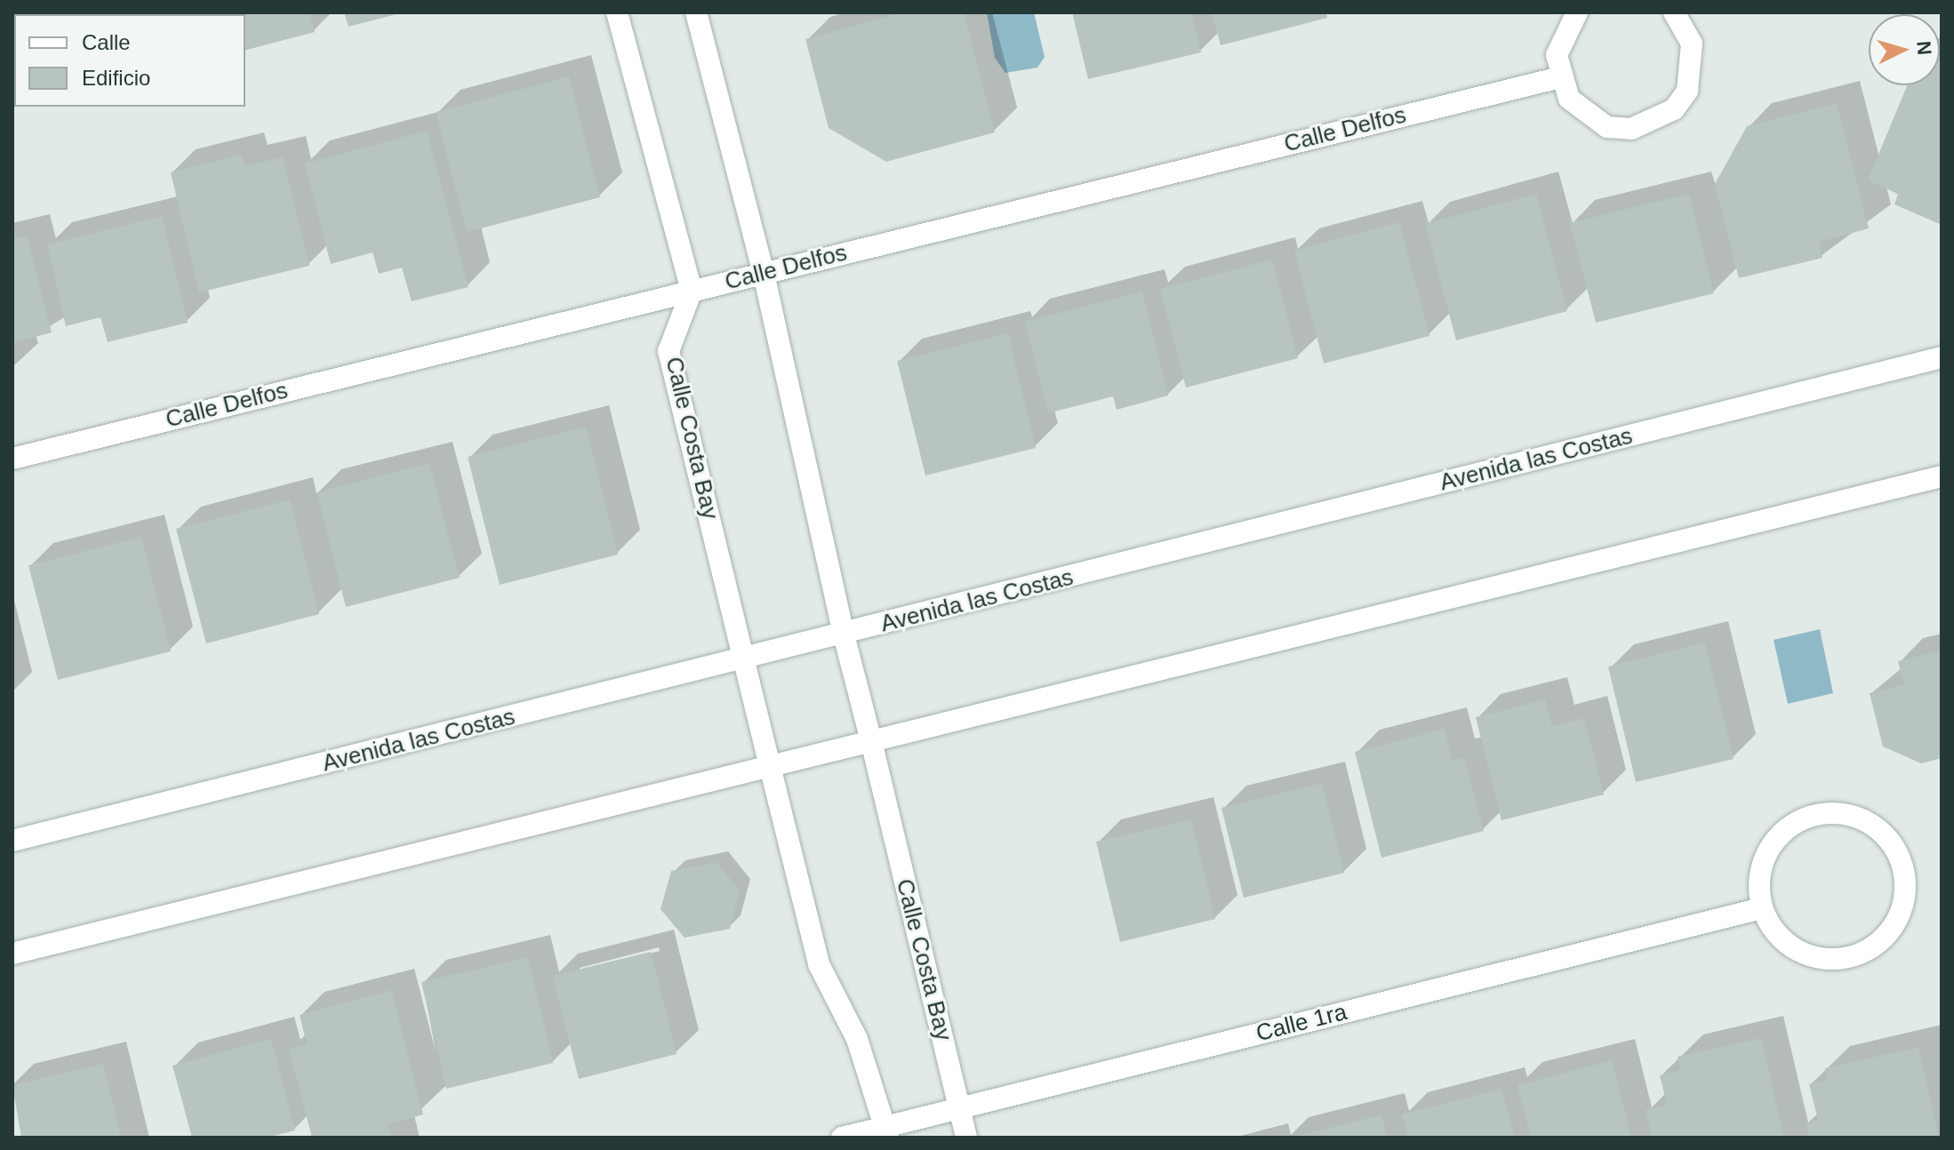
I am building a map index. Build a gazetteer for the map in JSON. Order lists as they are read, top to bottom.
{
  "streets": {
    "street": [
      "Calle Delfos",
      "Calle Costa Bay",
      "Avenida las Costas",
      "Calle 1ra"
    ]
  },
  "crossings": [
    ["Calle Delfos", "Calle Costa Bay"],
    ["Calle Costa Bay", "Avenida las Costas"],
    ["Calle Costa Bay", "Calle 1ra"]
  ],
  "legend": ["Calle", "Edificio"],
  "north": "right"
}
